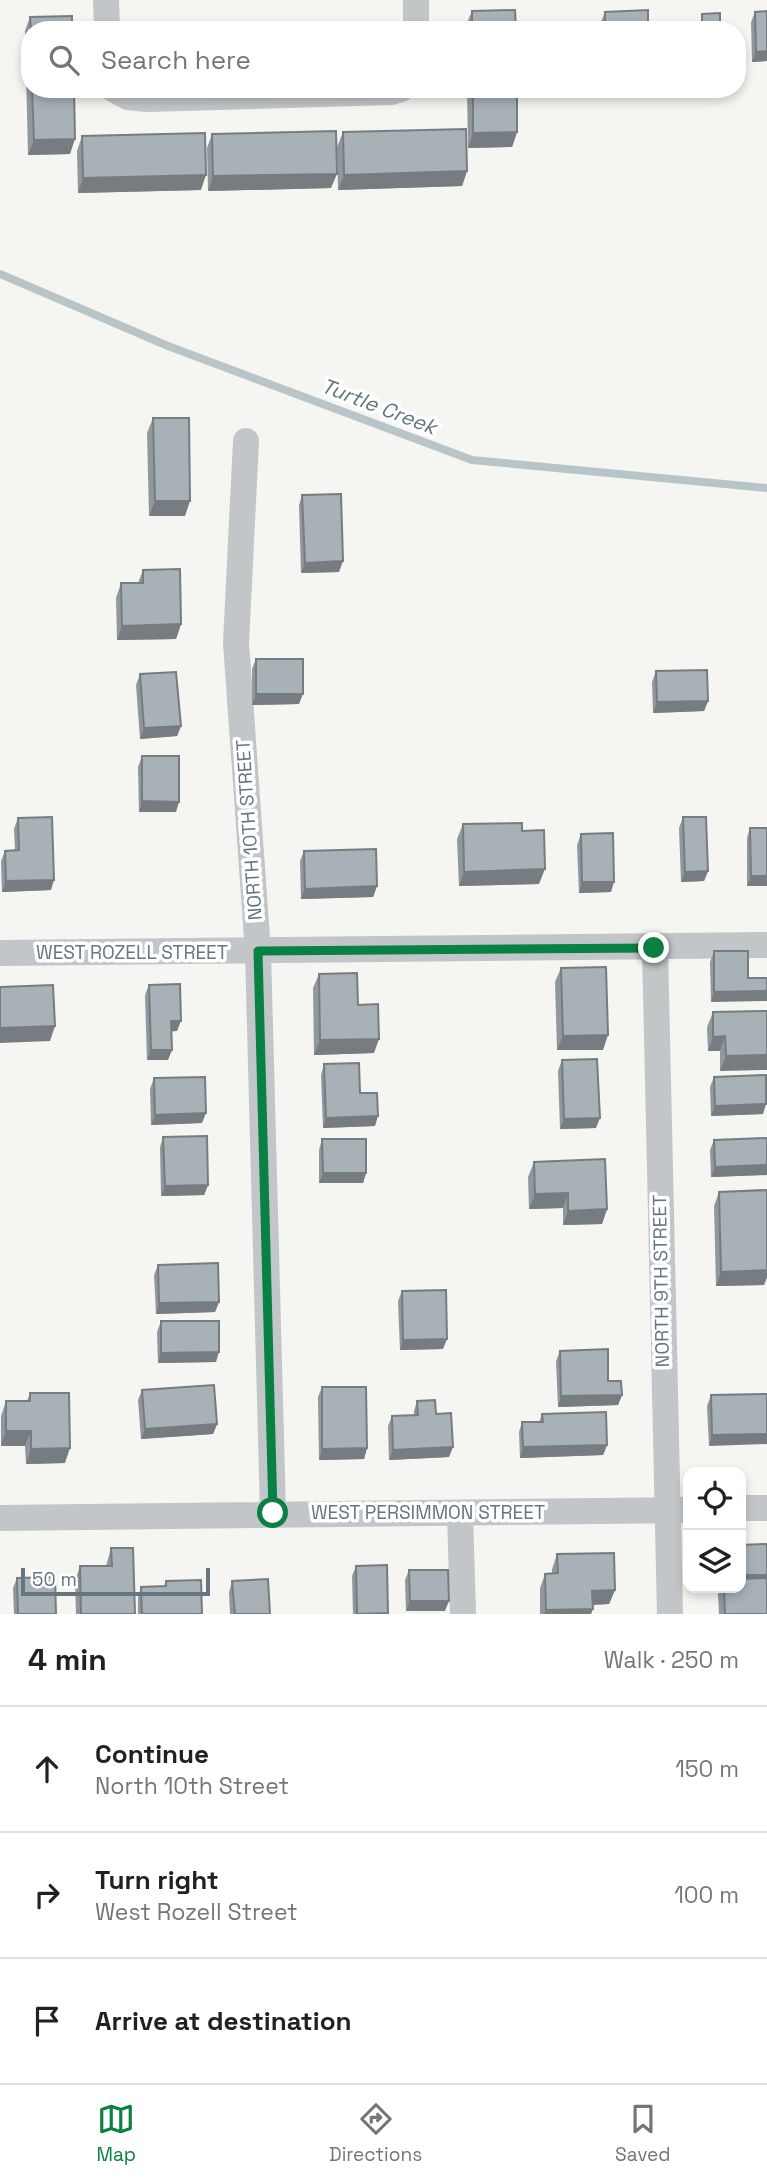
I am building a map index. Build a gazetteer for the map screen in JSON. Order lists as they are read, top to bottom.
{
  "streets": {
    "street": [
      "NORTH 10TH STREET",
      "WEST ROZELL STREET",
      "NORTH 9TH STREET",
      "WEST PERSIMMON STREET"
    ]
  },
  "crossings": [
    ["NORTH 10TH STREET", "WEST ROZELL STREET"],
    ["NORTH 10TH STREET", "WEST PERSIMMON STREET"],
    ["WEST ROZELL STREET", "NORTH 9TH STREET"],
    ["NORTH 9TH STREET", "WEST PERSIMMON STREET"]
  ],
  "water": ["Turtle Creek"],
  "scale_bar": "50 m",
  "page": {
    "search": "Search here",
    "scale": "50 m",
    "heading": ["4 min", "Walk · 250 m"],
    "list": [
      ["Continue", "North 10th Street", "150 m"],
      ["Turn right", "West Rozell Street", "100 m"],
      "Arrive at destination"
    ],
    "nav": ["Map", "Directions", "Saved"]
  }
}
